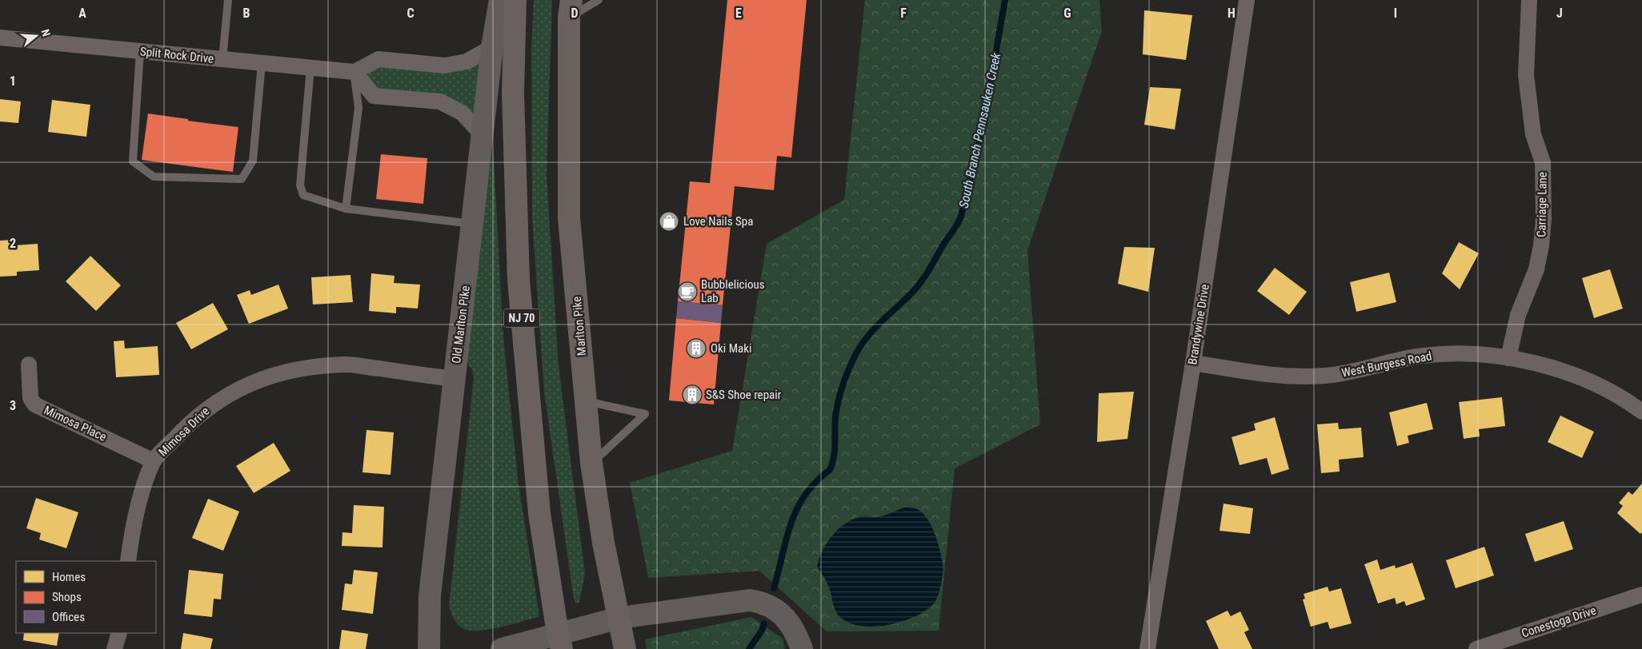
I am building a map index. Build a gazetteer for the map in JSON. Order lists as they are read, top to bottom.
{
  "streets": {
    "highway": ["NJ 70", "Marlton Pike"],
    "street": [
      "Split Rock Drive",
      "Carriage Lane",
      "Old Marlton Pike",
      "Brandywine Drive",
      "West Burgess Road",
      "Mimosa Place",
      "Mimosa Drive",
      "Conestoga Drive"
    ]
  },
  "crossings": [
    ["Carriage Lane", "West Burgess Road"],
    ["Old Marlton Pike", "Mimosa Drive"],
    ["Brandywine Drive", "West Burgess Road"],
    ["Mimosa Place", "Mimosa Drive"]
  ],
  "water": ["South Branch Pennsauken Creek"],
  "places": {
    "shop": ["Love Nails Spa"],
    "cafe": ["Bubblelicious Lab"],
    "building": ["Oki Maki", "S&S Shoe repair"]
  },
  "legend": ["Homes", "Shops", "Offices"],
  "north": "right",
  "grid": {
    "columns": [
      "A",
      "B",
      "C",
      "D",
      "E",
      "F",
      "G",
      "H",
      "I",
      "J"
    ],
    "rows": ["1", "2", "3"]
  }
}
